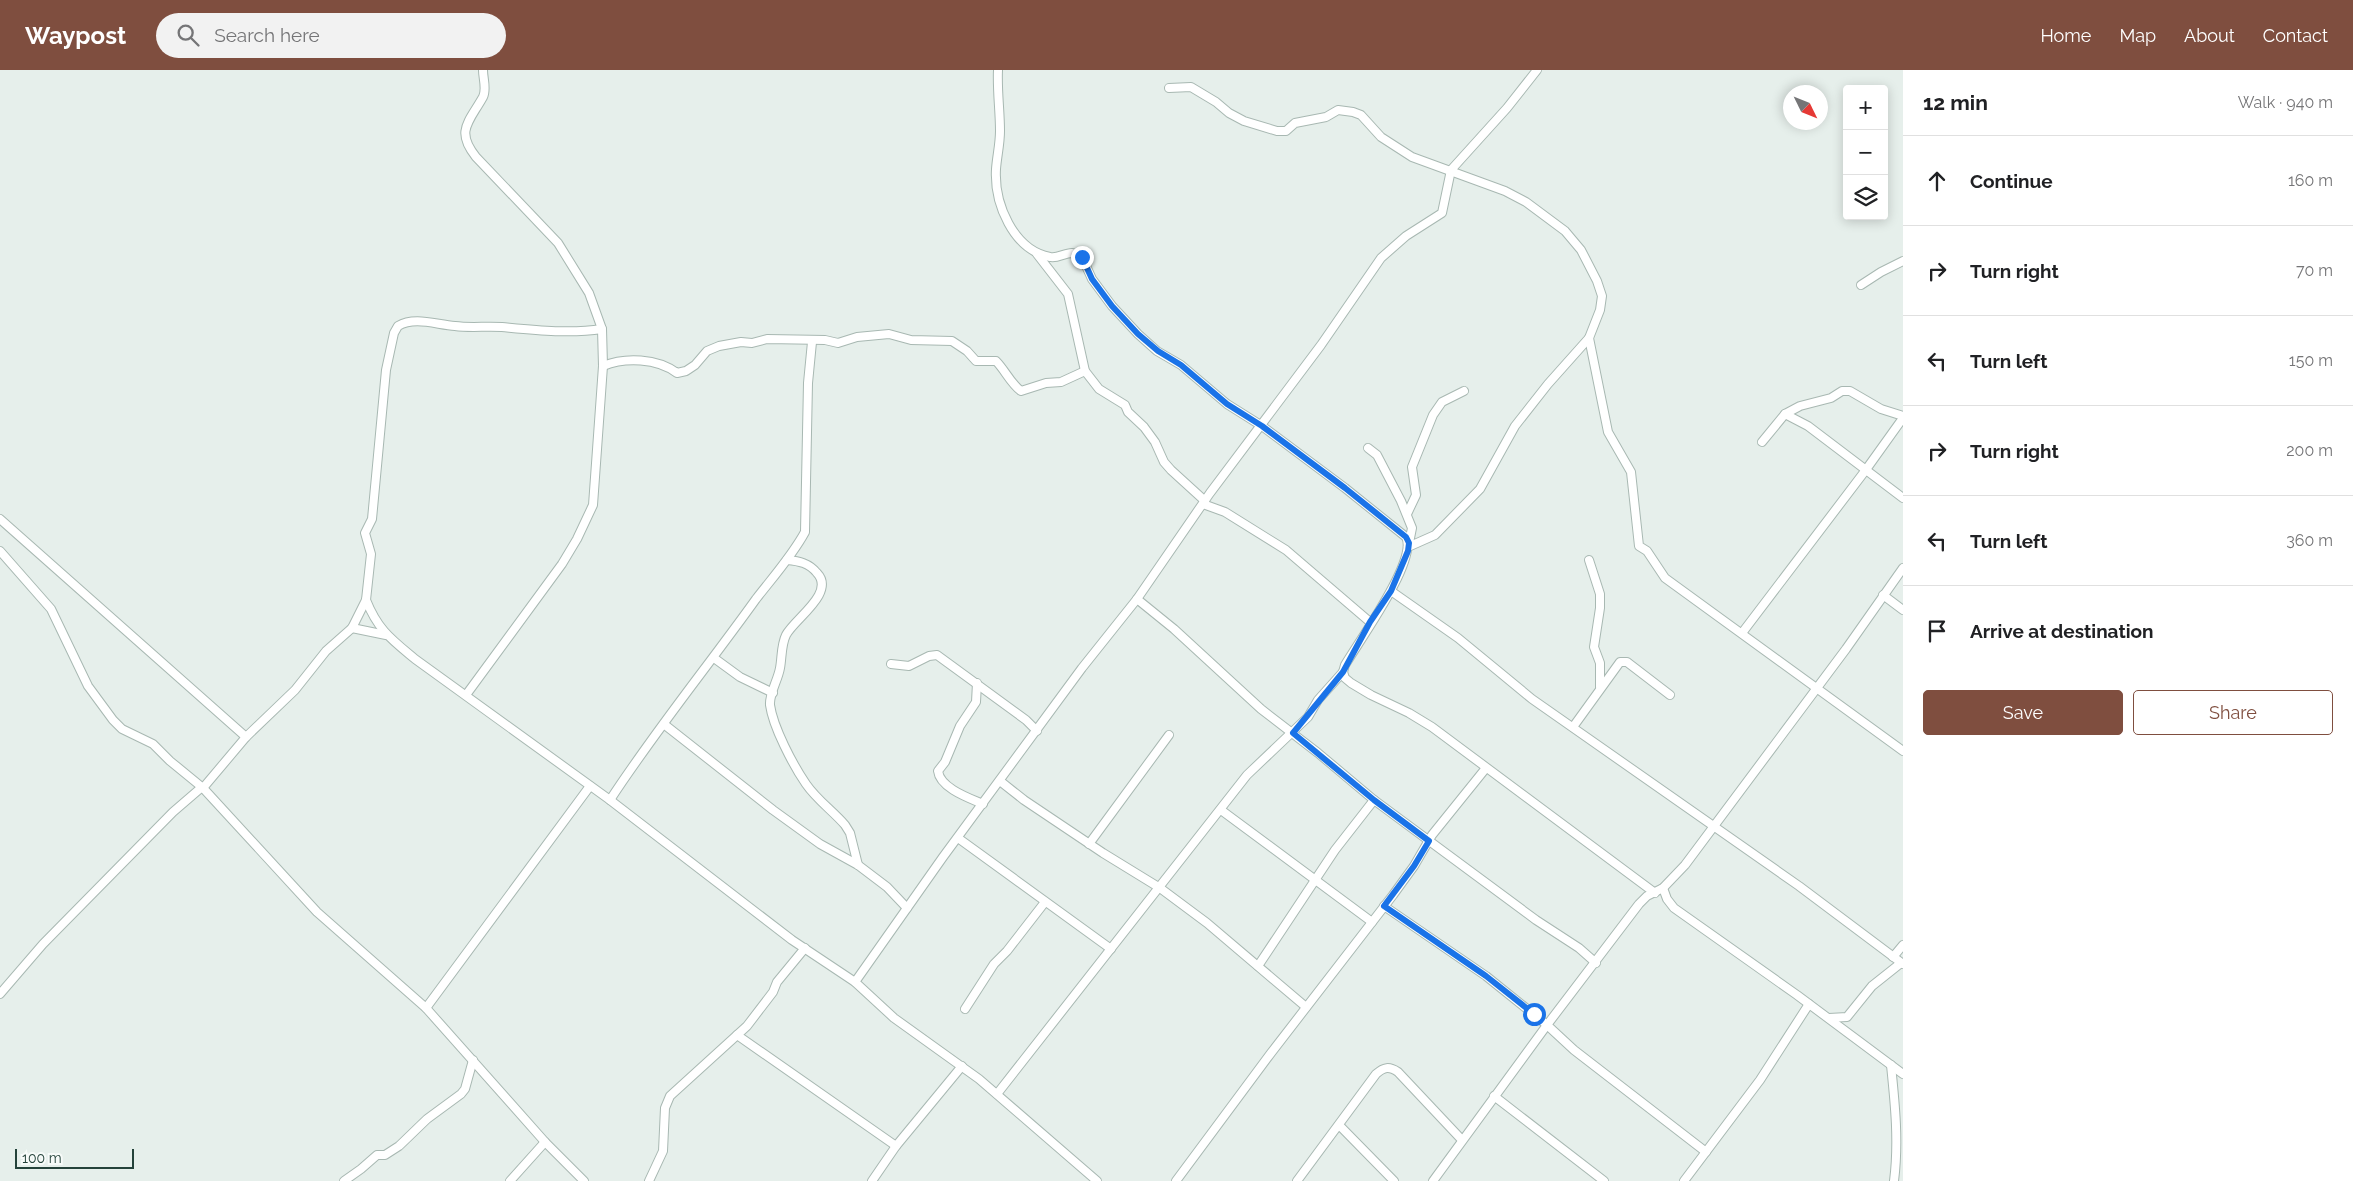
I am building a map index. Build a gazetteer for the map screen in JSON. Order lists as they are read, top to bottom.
{
  "scale_bar": "100 m",
  "north": "bottom right",
  "page": {
    "header": "Waypost",
    "search": "Search here",
    "nav": [
      "Home",
      "Map",
      "About",
      "Contact"
    ],
    "heading": ["12 min", "Walk · 940 m"],
    "map_buttons": ["+", "−"],
    "list": [
      ["Continue", "160 m"],
      ["Turn right", "70 m"],
      ["Turn left", "150 m"],
      ["Turn right", "200 m"],
      ["Turn left", "360 m"],
      "Arrive at destination"
    ],
    "buttons": ["Save", "Share"],
    "scale": "100 m"
  }
}
